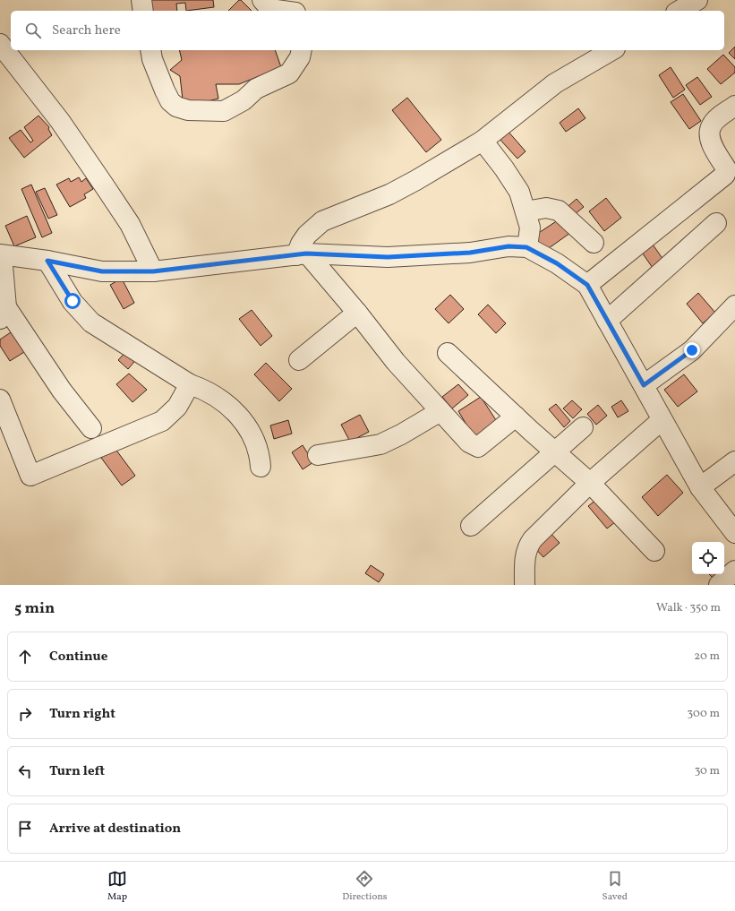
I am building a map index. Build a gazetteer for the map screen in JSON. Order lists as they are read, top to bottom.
{
  "page": {
    "search": "Search here",
    "heading": ["5 min", "Walk · 350 m"],
    "list": [
      ["Continue", "20 m"],
      ["Turn right", "300 m"],
      ["Turn left", "30 m"],
      "Arrive at destination"
    ],
    "nav": ["Map", "Directions", "Saved"]
  }
}
